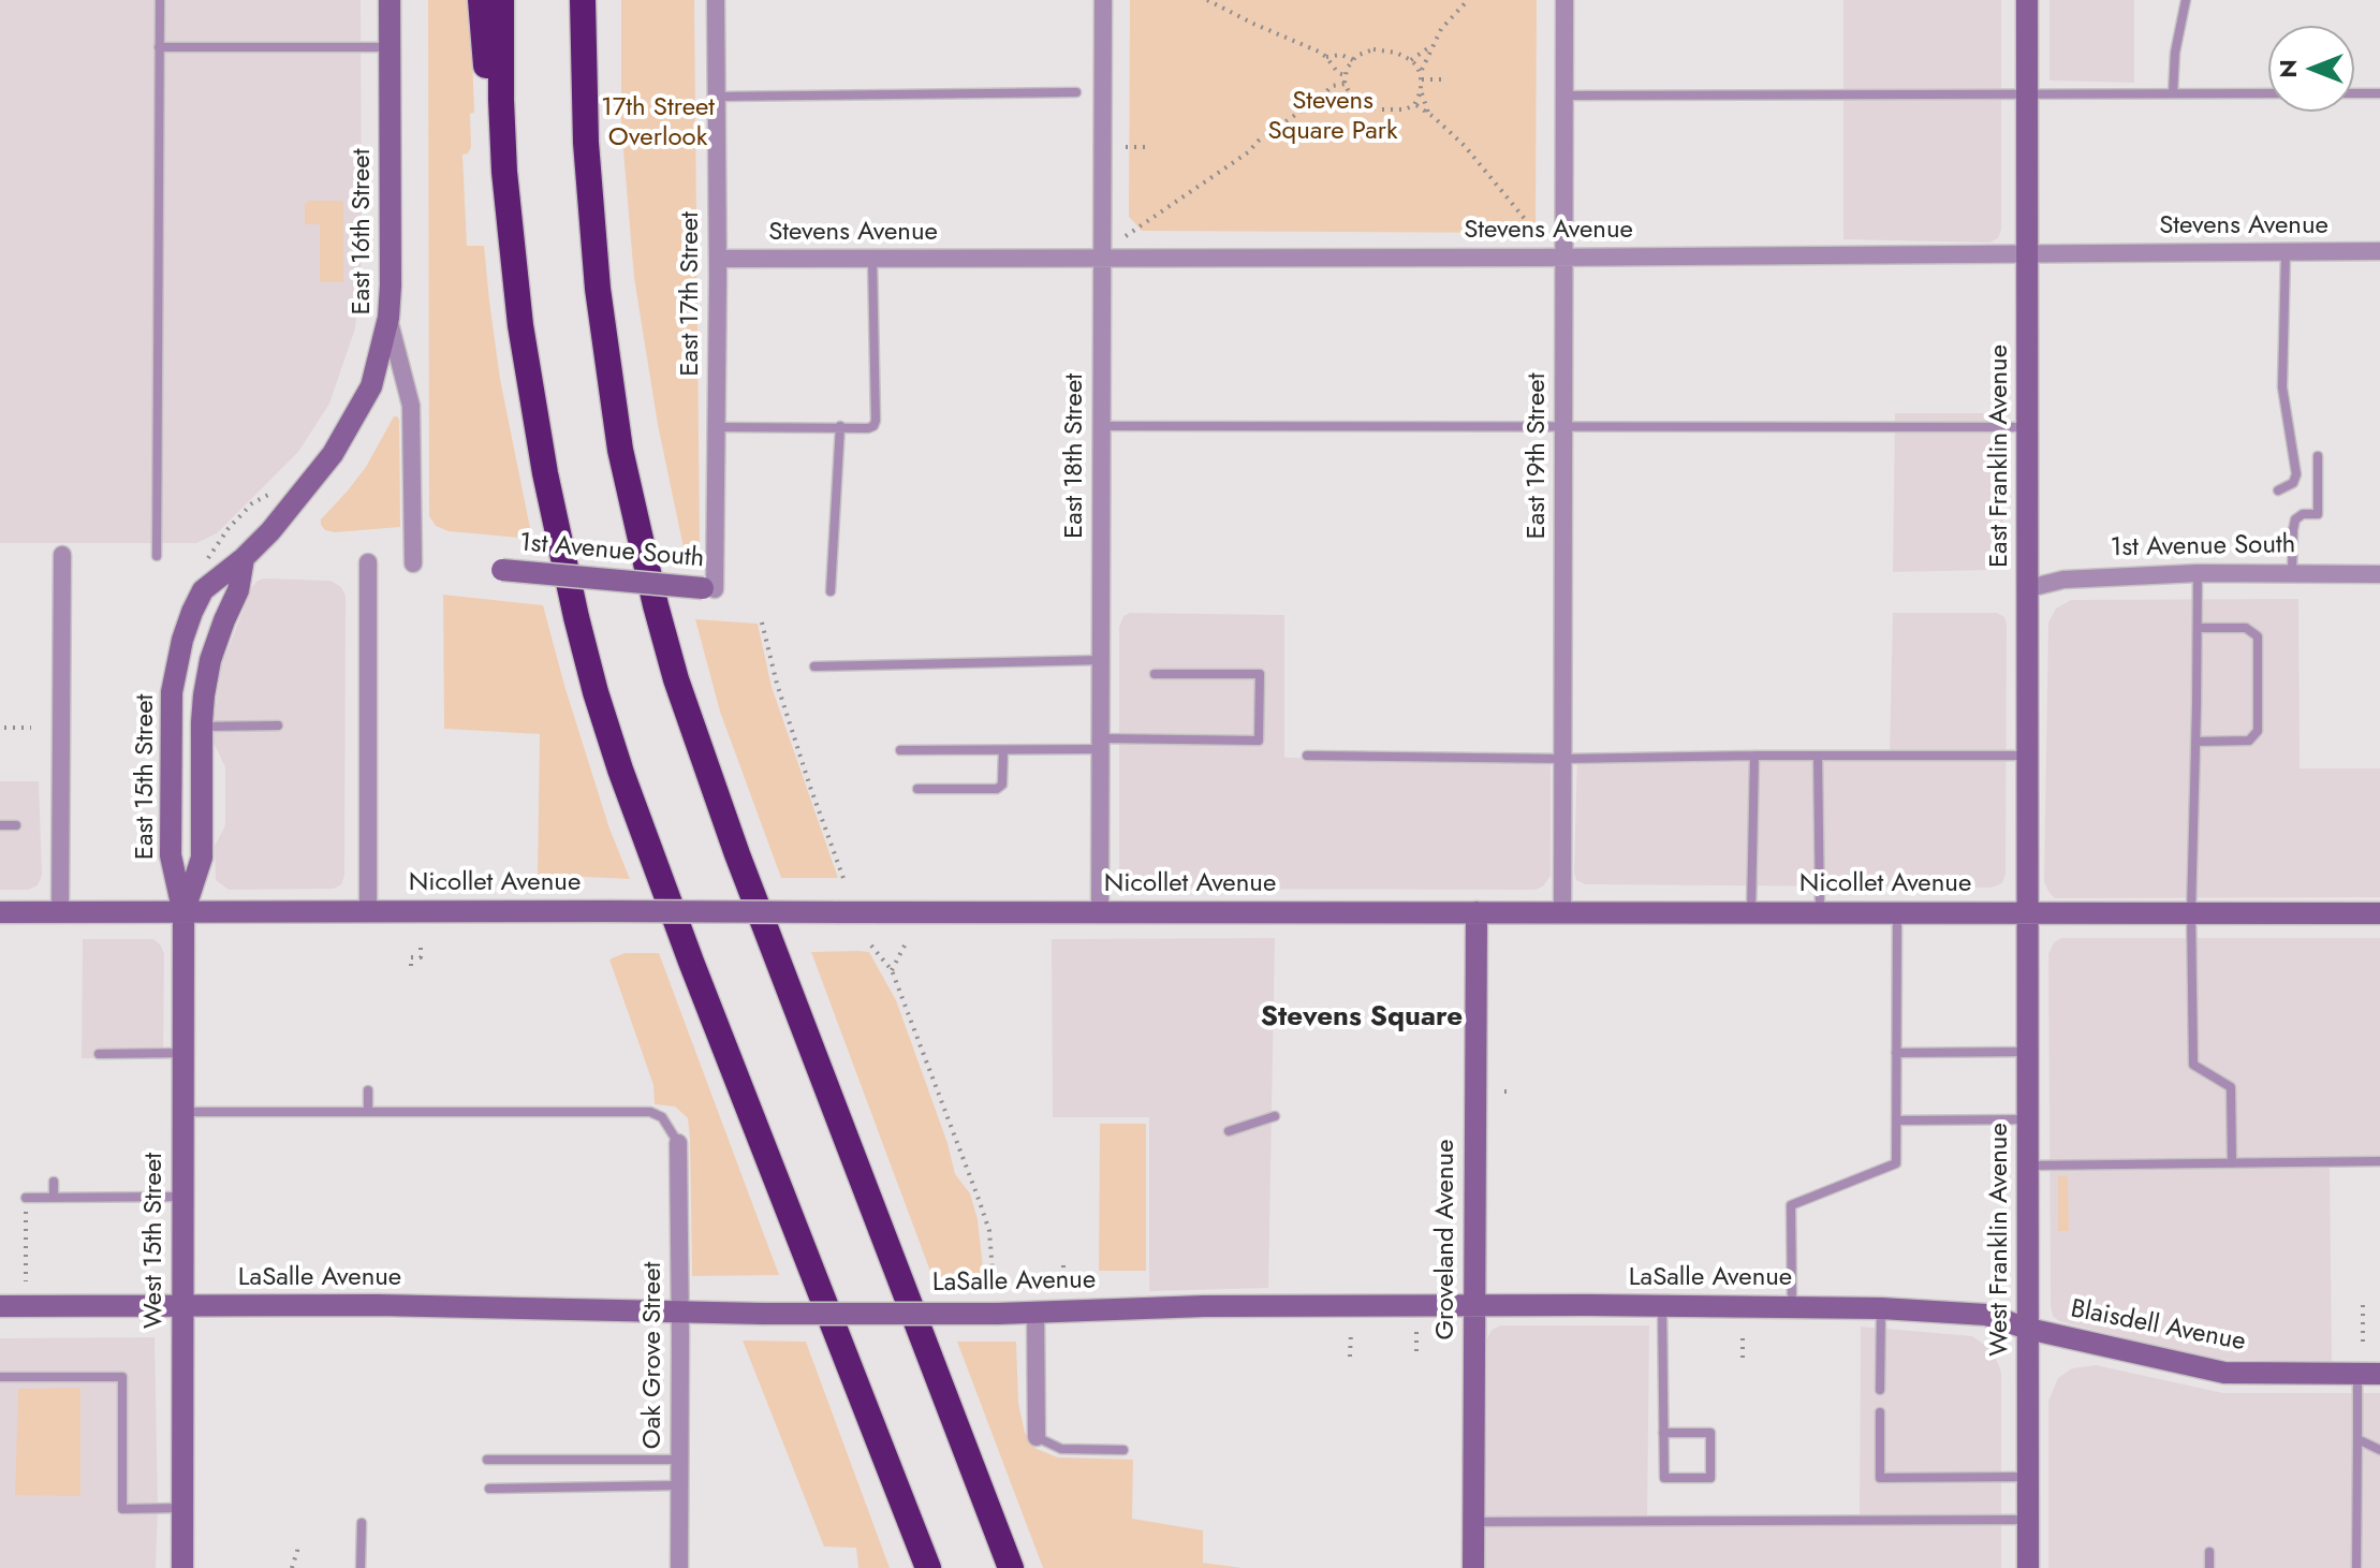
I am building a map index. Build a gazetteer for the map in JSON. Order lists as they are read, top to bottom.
{
  "streets": {
    "street": [
      "Stevens Avenue",
      "East 16th Street",
      "East 17th Street",
      "East 18th Street",
      "East 19th Street",
      "East Franklin Avenue",
      "1st Avenue South",
      "East 15th Street",
      "Nicollet Avenue",
      "Groveland Avenue",
      "West Franklin Avenue",
      "West 15th Street",
      "LaSalle Avenue",
      "Blaisdell Avenue",
      "Oak Grove Street"
    ]
  },
  "crossings": [
    ["Stevens Avenue", "East 17th Street"],
    ["Stevens Avenue", "East 18th Street"],
    ["Stevens Avenue", "East 19th Street"],
    ["Stevens Avenue", "East Franklin Avenue"],
    ["East 16th Street", "East 15th Street"],
    ["East 17th Street", "1st Avenue South"],
    ["East 18th Street", "Nicollet Avenue"],
    ["East 19th Street", "Nicollet Avenue"],
    ["East Franklin Avenue", "1st Avenue South"],
    ["East Franklin Avenue", "Nicollet Avenue"],
    ["East Franklin Avenue", "West Franklin Avenue"],
    ["East 15th Street", "Nicollet Avenue"],
    ["East 15th Street", "West 15th Street"],
    ["Nicollet Avenue", "Groveland Avenue"],
    ["Nicollet Avenue", "West Franklin Avenue"],
    ["Nicollet Avenue", "West 15th Street"],
    ["Groveland Avenue", "LaSalle Avenue"],
    ["West Franklin Avenue", "LaSalle Avenue"],
    ["West Franklin Avenue", "Blaisdell Avenue"],
    ["West 15th Street", "LaSalle Avenue"],
    ["LaSalle Avenue", "Blaisdell Avenue"],
    ["LaSalle Avenue", "Oak Grove Street"]
  ],
  "districts": ["Stevens Square"],
  "parks": ["Stevens Square Park", "17th Street Overlook"],
  "north": "left"
}
